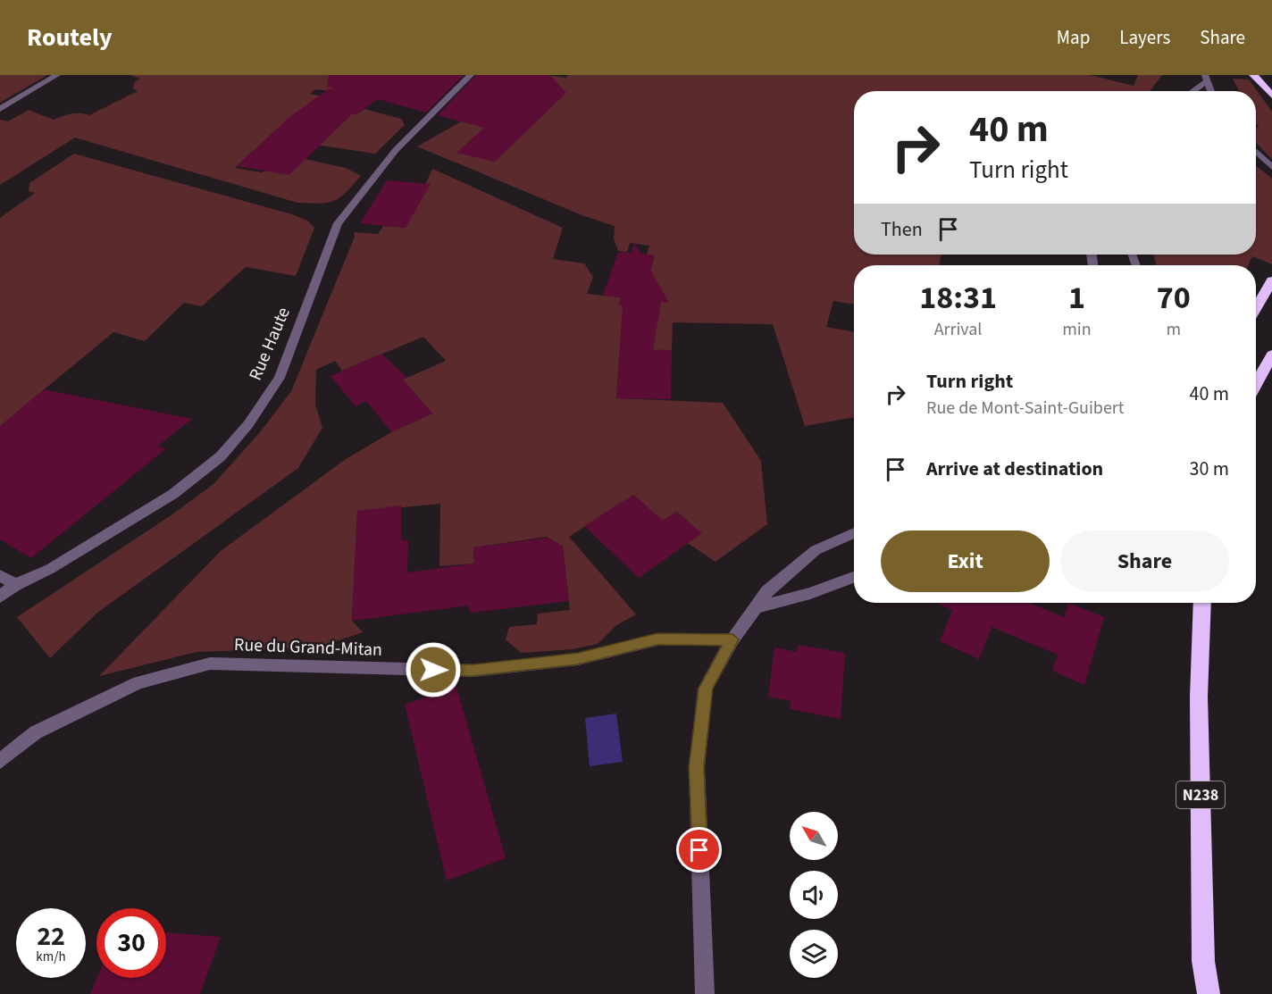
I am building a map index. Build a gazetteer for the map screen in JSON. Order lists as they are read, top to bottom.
{
  "streets": {
    "highway": ["N238"],
    "street": ["Rue Haute", "Rue du Grand-Mitan"]
  },
  "north": "top left",
  "page": {
    "header": "Routely",
    "nav": ["Map", "Layers", "Share"],
    "turn": ["40 m", "Turn right"],
    "then": "Then",
    "eta": [
      "18:31",
      "Arrival",
      "1",
      "min",
      "70",
      "m"
    ],
    "list": [
      {
        "name": "Turn right",
        "note": "Rue de Mont-Saint-Guibert",
        "value": "40 m"
      },
      {
        "name": "Arrive at destination",
        "value": "30 m"
      }
    ],
    "buttons": ["Exit", "Share"],
    "speed": "22 km/h",
    "limit": "30"
  }
}
